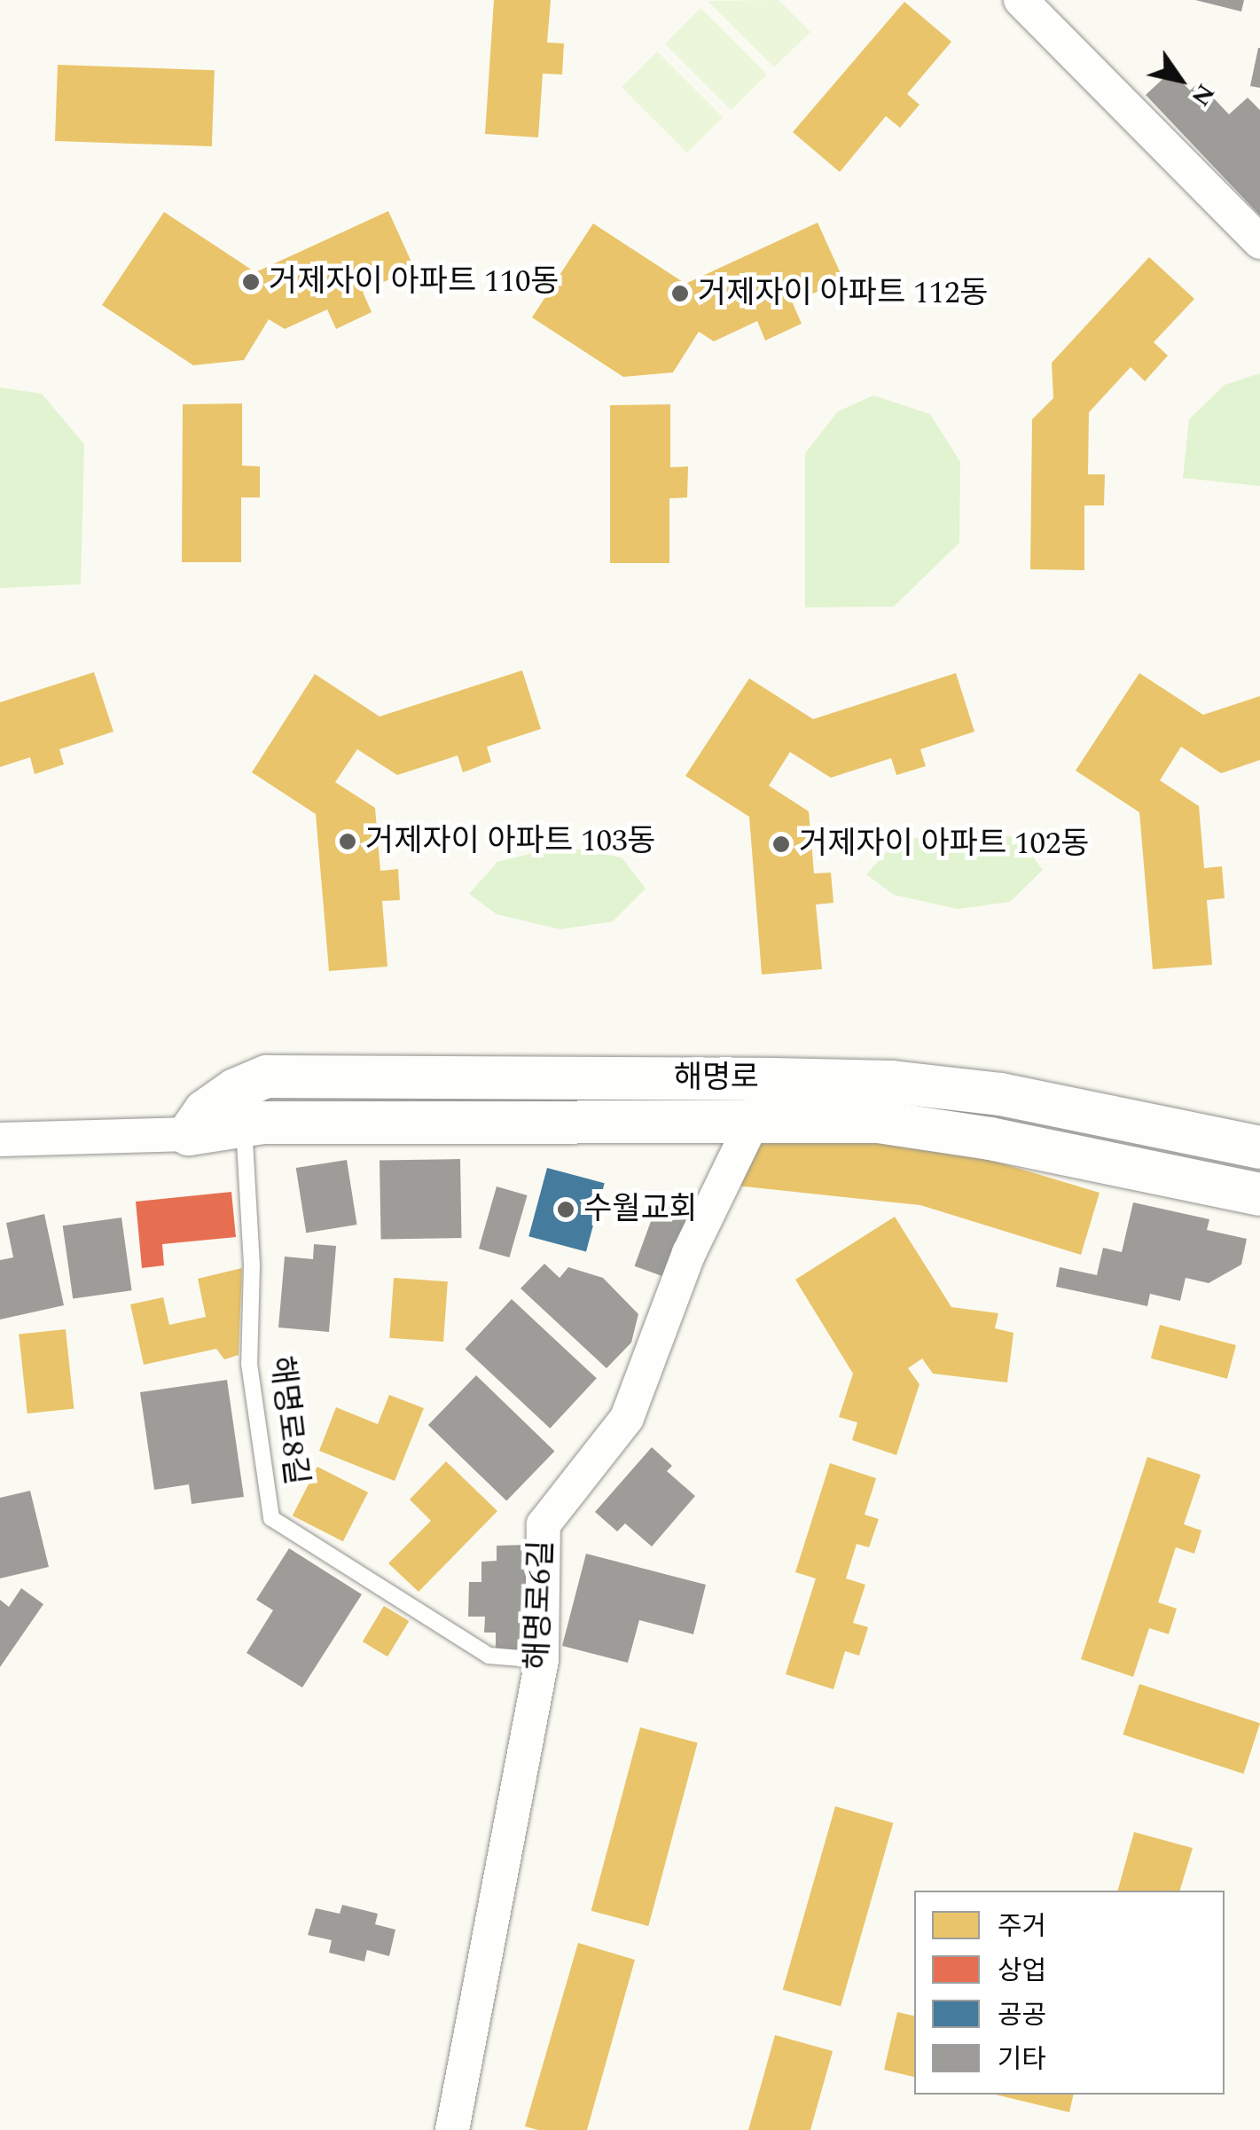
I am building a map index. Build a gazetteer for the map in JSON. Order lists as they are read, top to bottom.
{
  "streets": {
    "street": ["해명로", "해명로6길"],
    "lane": ["해명로8길"]
  },
  "crossings": [
    ["해명로", "해명로8길"],
    ["해명로", "해명로6길"],
    ["해명로8길", "해명로6길"]
  ],
  "places": [
    "거제자이 아파트 110동",
    "거제자이 아파트 112동",
    "거제자이 아파트 103동",
    "거제자이 아파트 102동",
    "수월교회"
  ],
  "legend": [
    "주거",
    "상업",
    "공공",
    "기타"
  ],
  "north": "bottom right"
}
